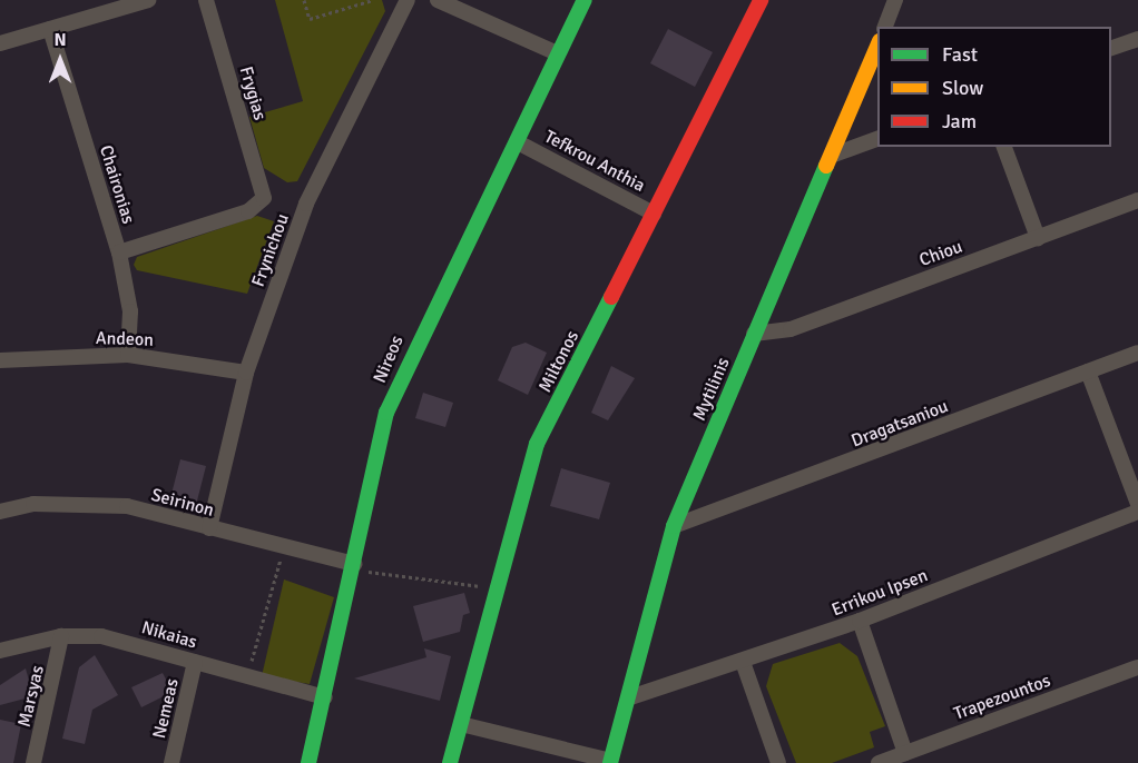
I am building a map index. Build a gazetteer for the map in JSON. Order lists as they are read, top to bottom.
{
  "streets": {
    "street": [
      "Frygias",
      "Tefkrou Anthia",
      "Chaironias",
      "Frynichou",
      "Chiou",
      "Andeon",
      "Nireos",
      "Miltonos",
      "Mytilinis",
      "Dragatsaniou",
      "Seirinon",
      "Errikou Ipsen",
      "Nikaias",
      "Marsyas",
      "Trapezountos",
      "Nemeas"
    ]
  },
  "crossings": [
    ["Frygias", "Chaironias"],
    ["Tefkrou Anthia", "Nireos"],
    ["Tefkrou Anthia", "Miltonos"],
    ["Chaironias", "Andeon"],
    ["Frynichou", "Andeon"],
    ["Frynichou", "Seirinon"],
    ["Chiou", "Mytilinis"],
    ["Nireos", "Seirinon"],
    ["Nireos", "Nikaias"],
    ["Mytilinis", "Dragatsaniou"],
    ["Mytilinis", "Errikou Ipsen"],
    ["Nikaias", "Marsyas"],
    ["Nikaias", "Nemeas"]
  ],
  "legend": ["Fast", "Slow", "Jam"],
  "north": "top"
}
